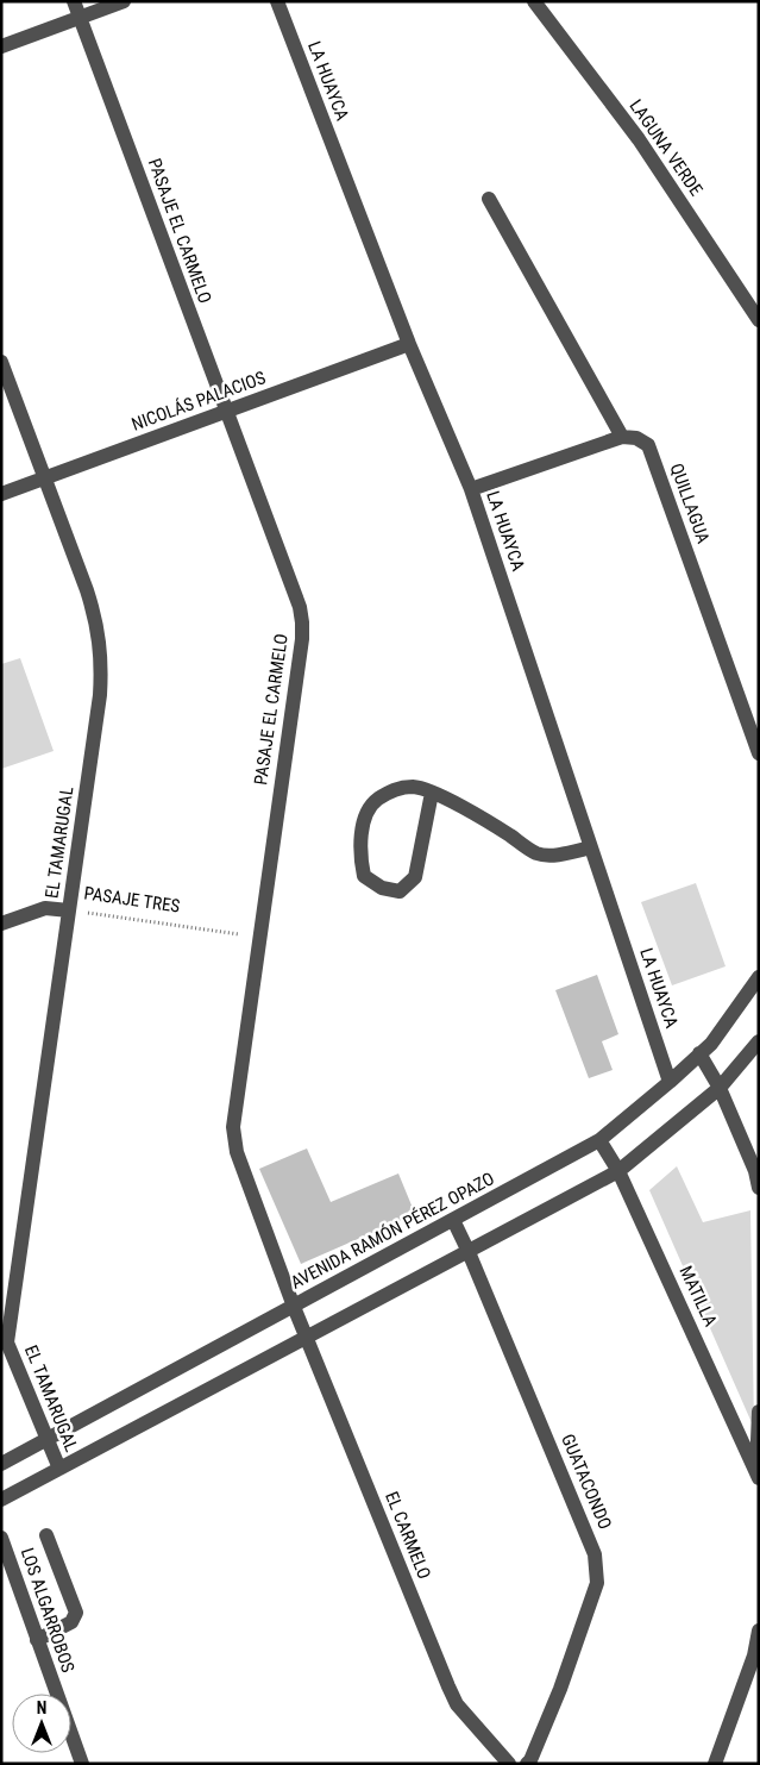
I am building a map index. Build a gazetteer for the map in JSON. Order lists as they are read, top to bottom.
{
  "streets": {
    "street": [
      "LA HUAYCA",
      "LAGUNA VERDE",
      "PASAJE EL CARMELO",
      "NICOLÁS PALACIOS",
      "QUILLAGUA",
      "EL TAMARUGAL",
      "PASAJE TRES",
      "AVENIDA RAMÓN PÉREZ OPAZO",
      "MATILLA",
      "GUATACONDO",
      "EL CARMELO",
      "LOS ALGARROBOS"
    ]
  },
  "crossings": [
    ["LA HUAYCA", "NICOLÁS PALACIOS"],
    ["LA HUAYCA", "AVENIDA RAMÓN PÉREZ OPAZO"],
    ["PASAJE EL CARMELO", "NICOLÁS PALACIOS"],
    ["PASAJE EL CARMELO", "PASAJE TRES"],
    ["PASAJE EL CARMELO", "AVENIDA RAMÓN PÉREZ OPAZO"],
    ["PASAJE EL CARMELO", "EL CARMELO"],
    ["NICOLÁS PALACIOS", "EL TAMARUGAL"],
    ["EL TAMARUGAL", "PASAJE TRES"],
    ["EL TAMARUGAL", "AVENIDA RAMÓN PÉREZ OPAZO"],
    ["AVENIDA RAMÓN PÉREZ OPAZO", "MATILLA"],
    ["AVENIDA RAMÓN PÉREZ OPAZO", "GUATACONDO"],
    ["AVENIDA RAMÓN PÉREZ OPAZO", "EL CARMELO"]
  ],
  "north": "top"
}
